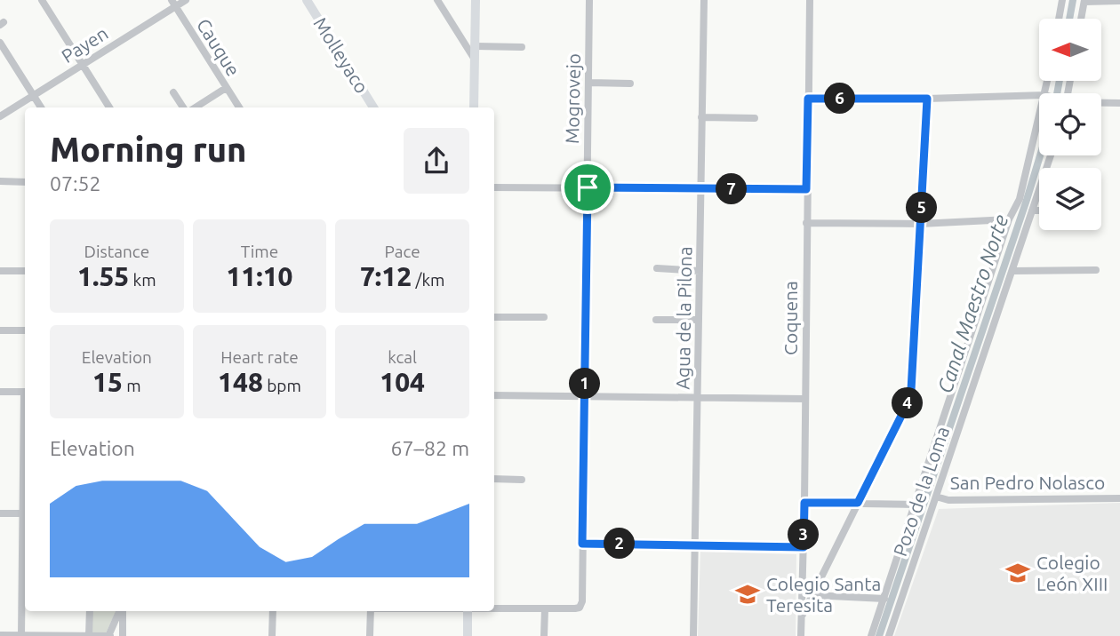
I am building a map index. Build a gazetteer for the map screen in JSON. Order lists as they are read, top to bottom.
{
  "streets": {
    "main road": ["Molleyaco"],
    "street": [
      "Payen",
      "Cauque",
      "Mogrovejo",
      "Agua de la Pilona",
      "Coquena",
      "San Pedro Nolasco",
      "Pozo de la Loma"
    ]
  },
  "crossings": [
    ["Payen", "Cauque"],
    ["San Pedro Nolasco", "Pozo de la Loma"]
  ],
  "water": ["Canal Maestro Norte"],
  "places": {
    "school or university": ["Colegio León XIII", "Colegio Santa Teresita"]
  },
  "north": "left",
  "page": {
    "pins": [
      "6",
      "7",
      "5",
      "1",
      "4",
      "3",
      "2"
    ],
    "heading": ["Morning run", "07:52"],
    "stats": [
      ["Distance", "1.55 km"],
      ["Time", "11:10"],
      ["Pace", "7:12 /km"],
      ["Elevation", "15 m"],
      ["Heart rate", "148 bpm"],
      ["kcal", "104"]
    ],
    "chart": ["Elevation", "67–82 m"]
  }
}
